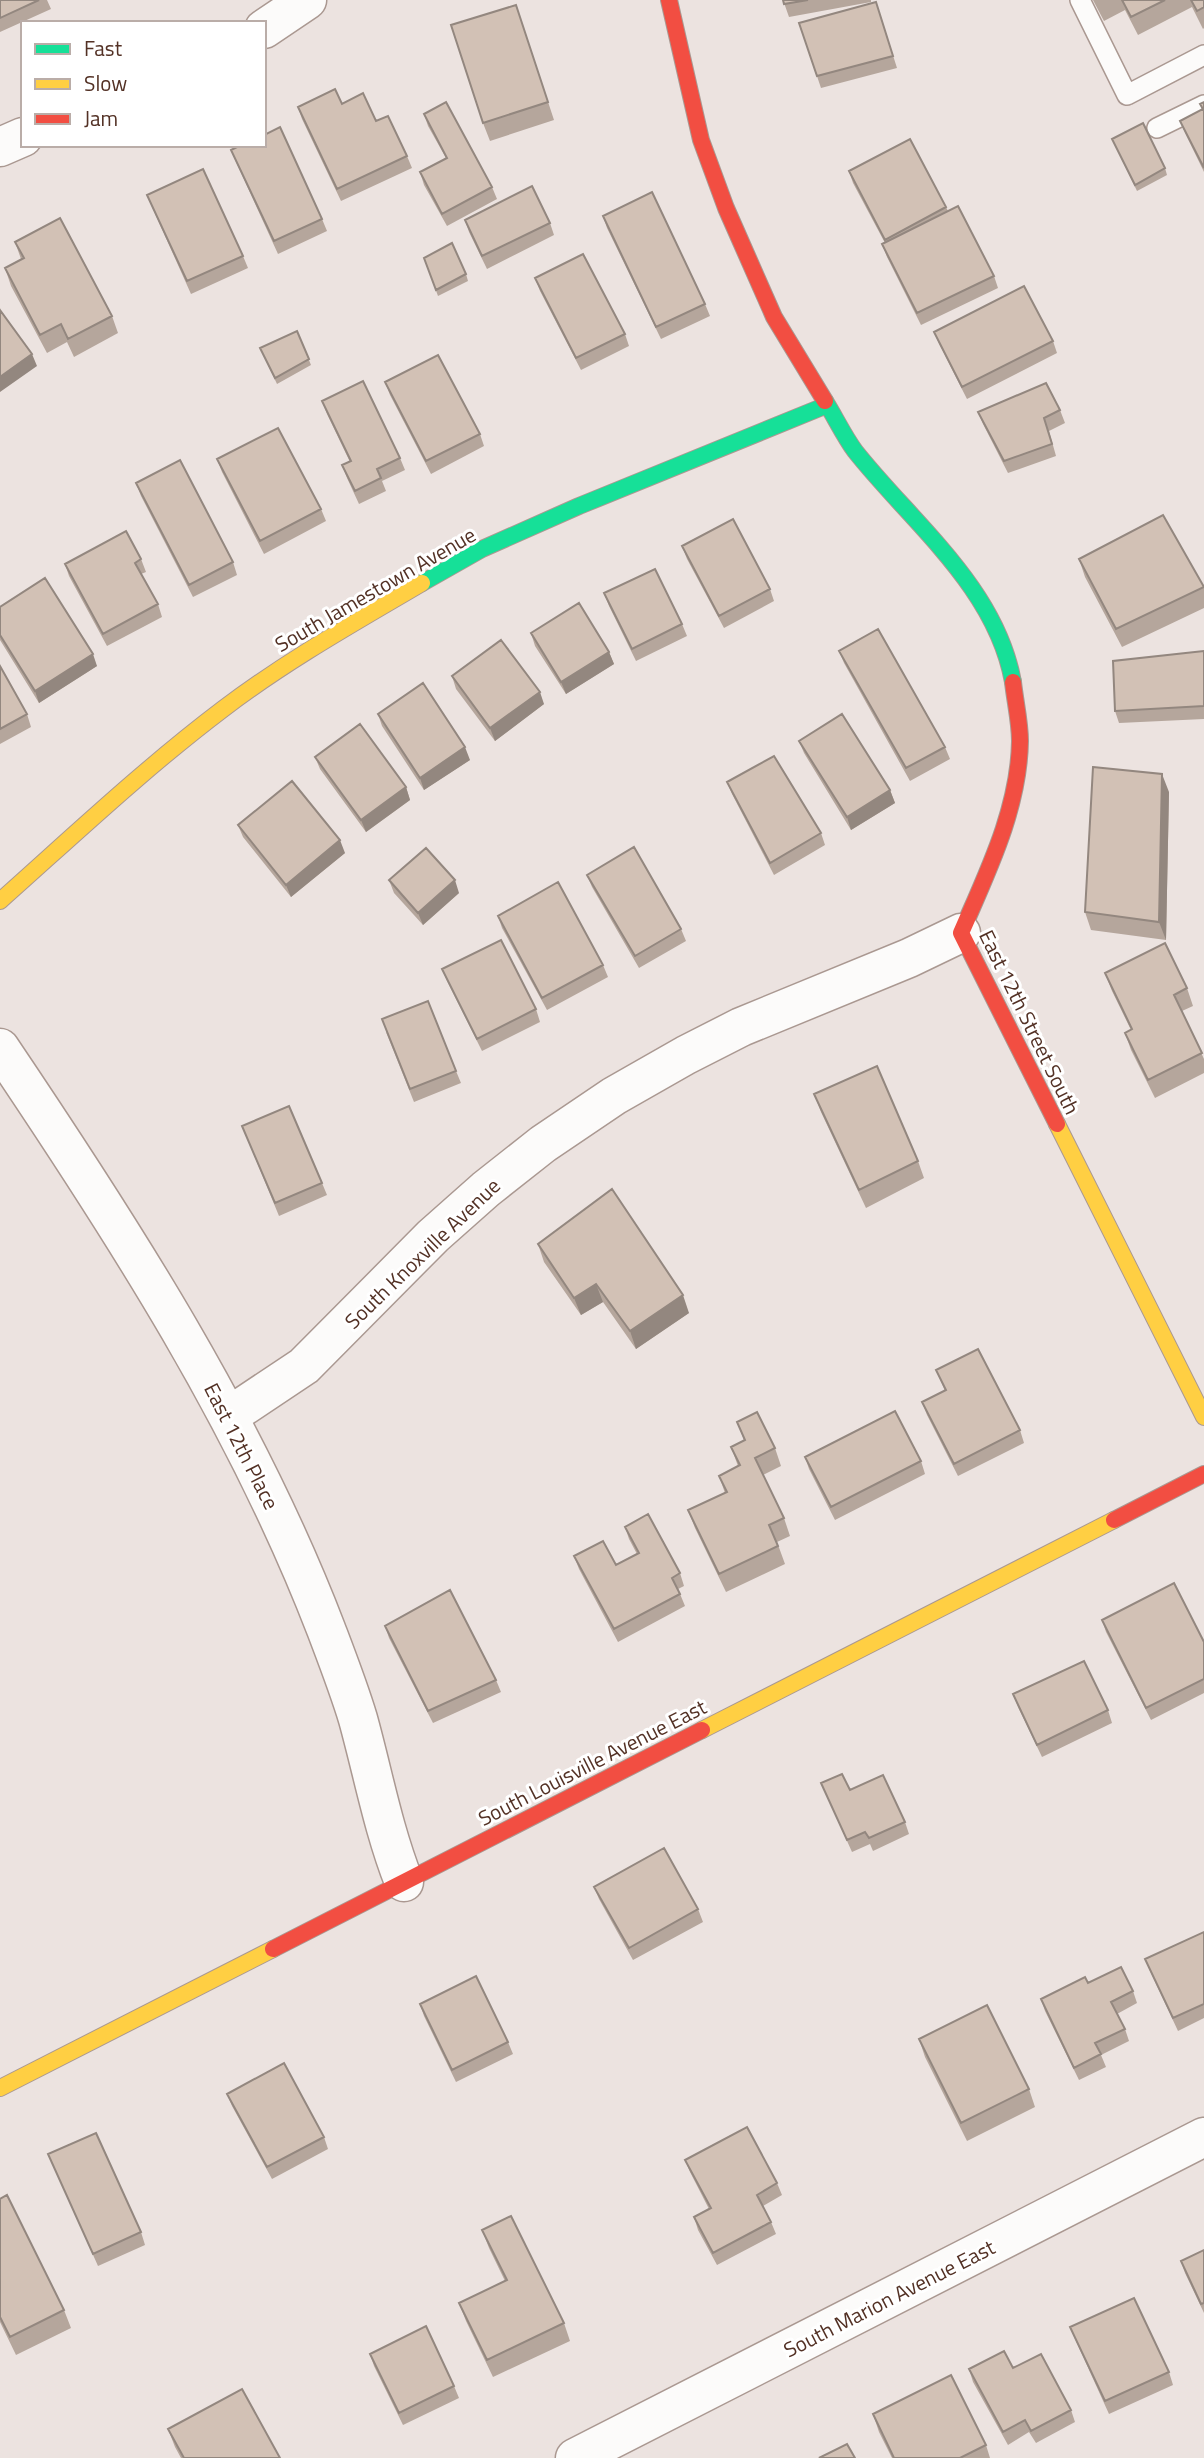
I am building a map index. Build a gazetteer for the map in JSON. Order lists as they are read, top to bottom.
{
  "streets": {
    "street": [
      "South Jamestown Avenue",
      "East 12th Street South",
      "South Knoxville Avenue",
      "East 12th Place",
      "South Louisville Avenue East",
      "South Marion Avenue East"
    ]
  },
  "crossings": [
    ["South Jamestown Avenue", "East 12th Street South"],
    ["East 12th Street South", "South Knoxville Avenue"],
    ["South Knoxville Avenue", "East 12th Place"],
    ["East 12th Place", "South Louisville Avenue East"]
  ],
  "legend": ["Fast", "Slow", "Jam"]
}
